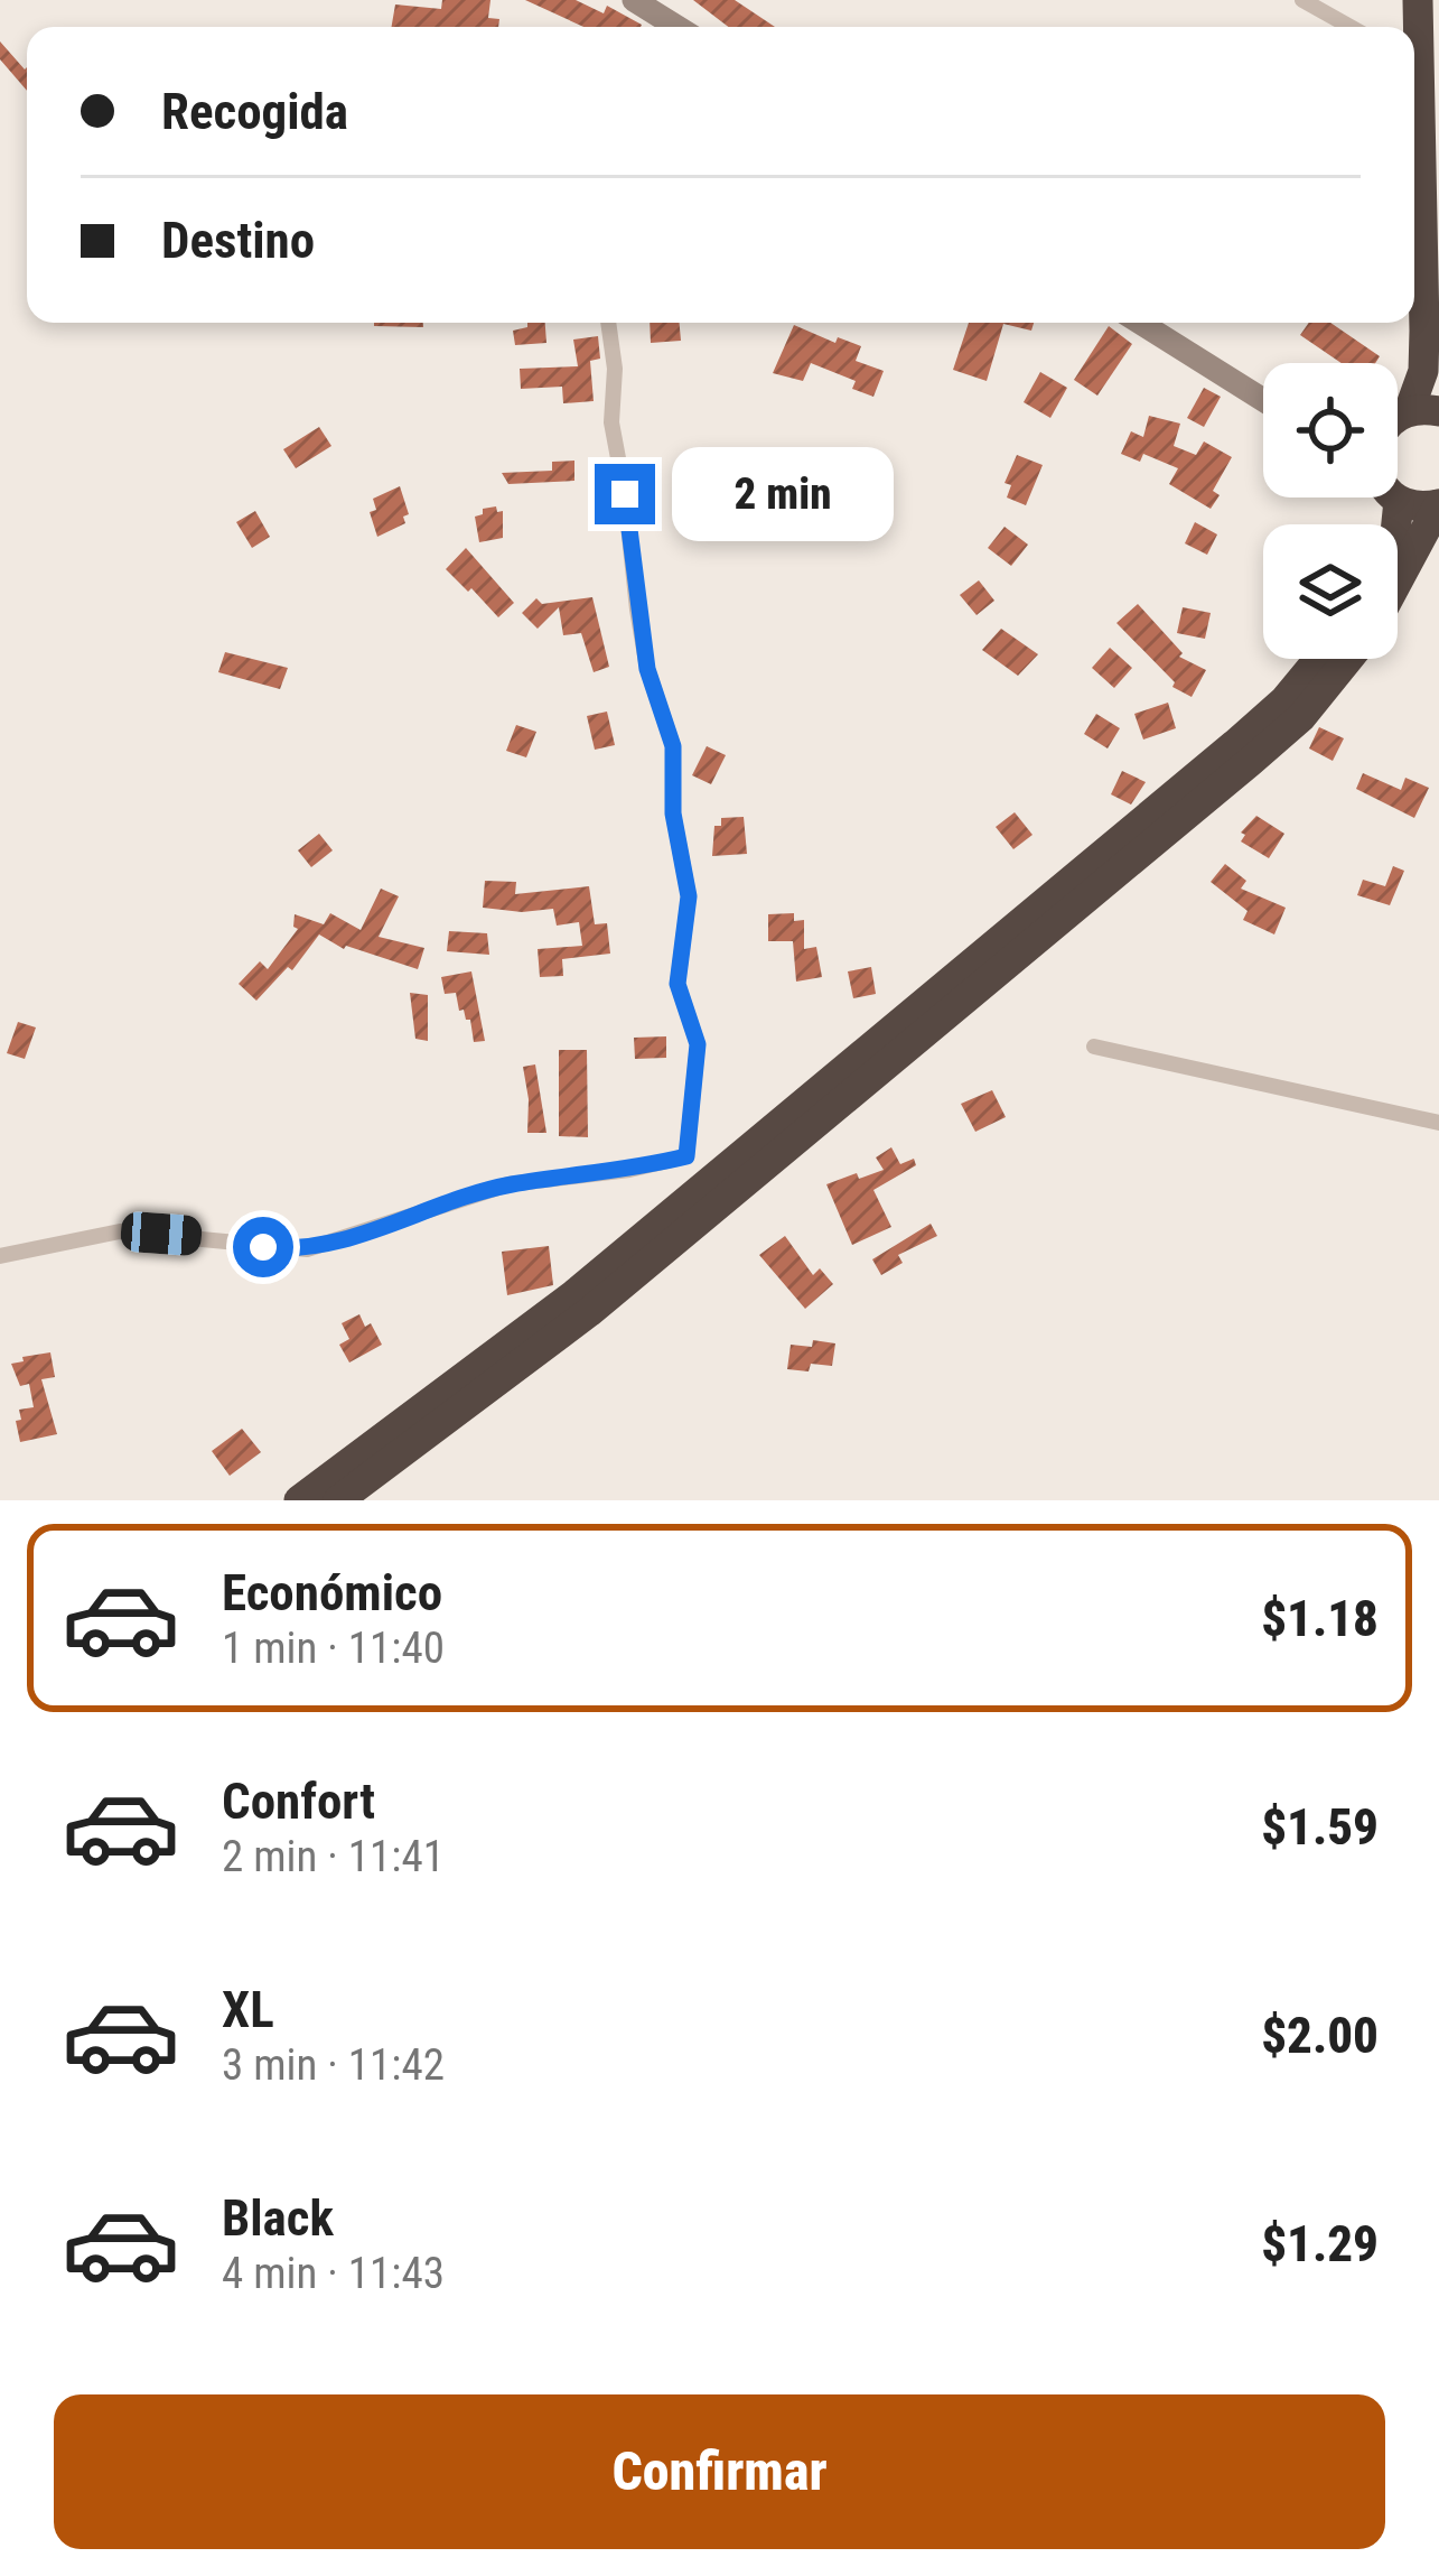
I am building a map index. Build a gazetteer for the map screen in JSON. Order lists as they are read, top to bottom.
{
  "page": {
    "banner": ["Recogida", "Destino"],
    "bubble": "2 min",
    "list": [
      {
        "name": "Económico",
        "note": "1 min · 11:40",
        "value": "$1.18"
      },
      {
        "name": "Confort",
        "note": "2 min · 11:41",
        "value": "$1.59"
      },
      {
        "name": "XL",
        "note": "3 min · 11:42",
        "value": "$2.00"
      },
      {
        "name": "Black",
        "note": "4 min · 11:43",
        "value": "$1.29"
      }
    ],
    "buttons": "Confirmar"
  }
}
